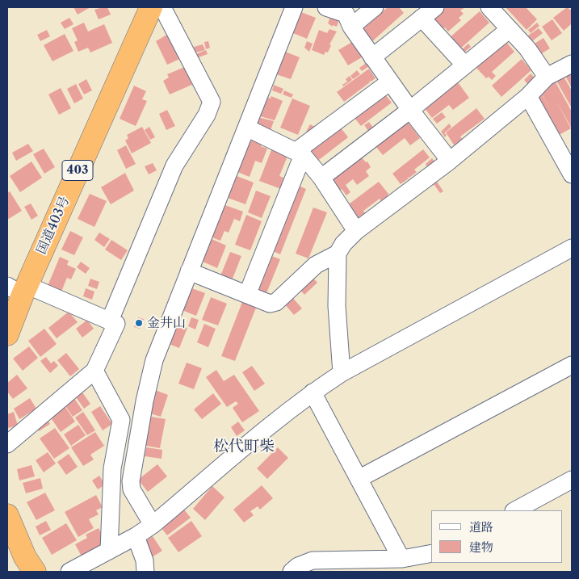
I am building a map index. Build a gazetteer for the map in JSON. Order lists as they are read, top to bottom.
{
  "streets": {
    "highway": ["403", "国道403号"]
  },
  "districts": ["松代町柴"],
  "places": ["金井山"],
  "legend": ["道路", "建物"]
}
